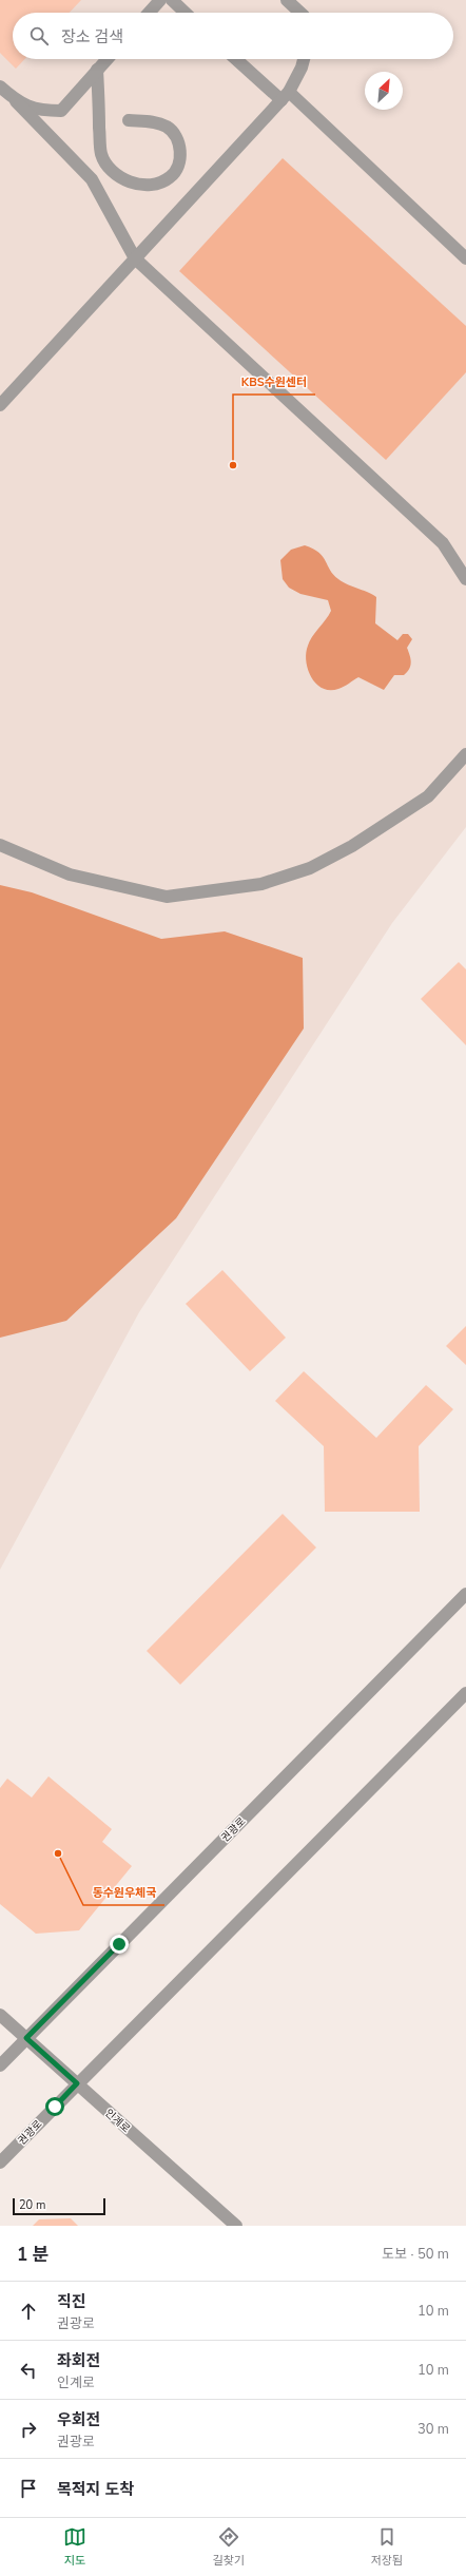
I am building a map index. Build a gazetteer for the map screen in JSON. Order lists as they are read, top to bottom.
{
  "streets": {
    "street": ["권광로", "인계로"]
  },
  "crossings": [
    ["권광로", "인계로"]
  ],
  "places": ["KBS수원센터", "동수원우체국"],
  "scale_bar": "20 m",
  "north": "top right",
  "page": {
    "search": "장소 검색",
    "scale": "20 m",
    "heading": ["1 분", "도보 · 50 m"],
    "list": [
      ["직진", "권광로", "10 m"],
      ["좌회전", "인계로", "10 m"],
      ["우회전", "권광로", "30 m"],
      "목적지 도착"
    ],
    "nav": ["지도", "길찾기", "저장됨"]
  }
}
